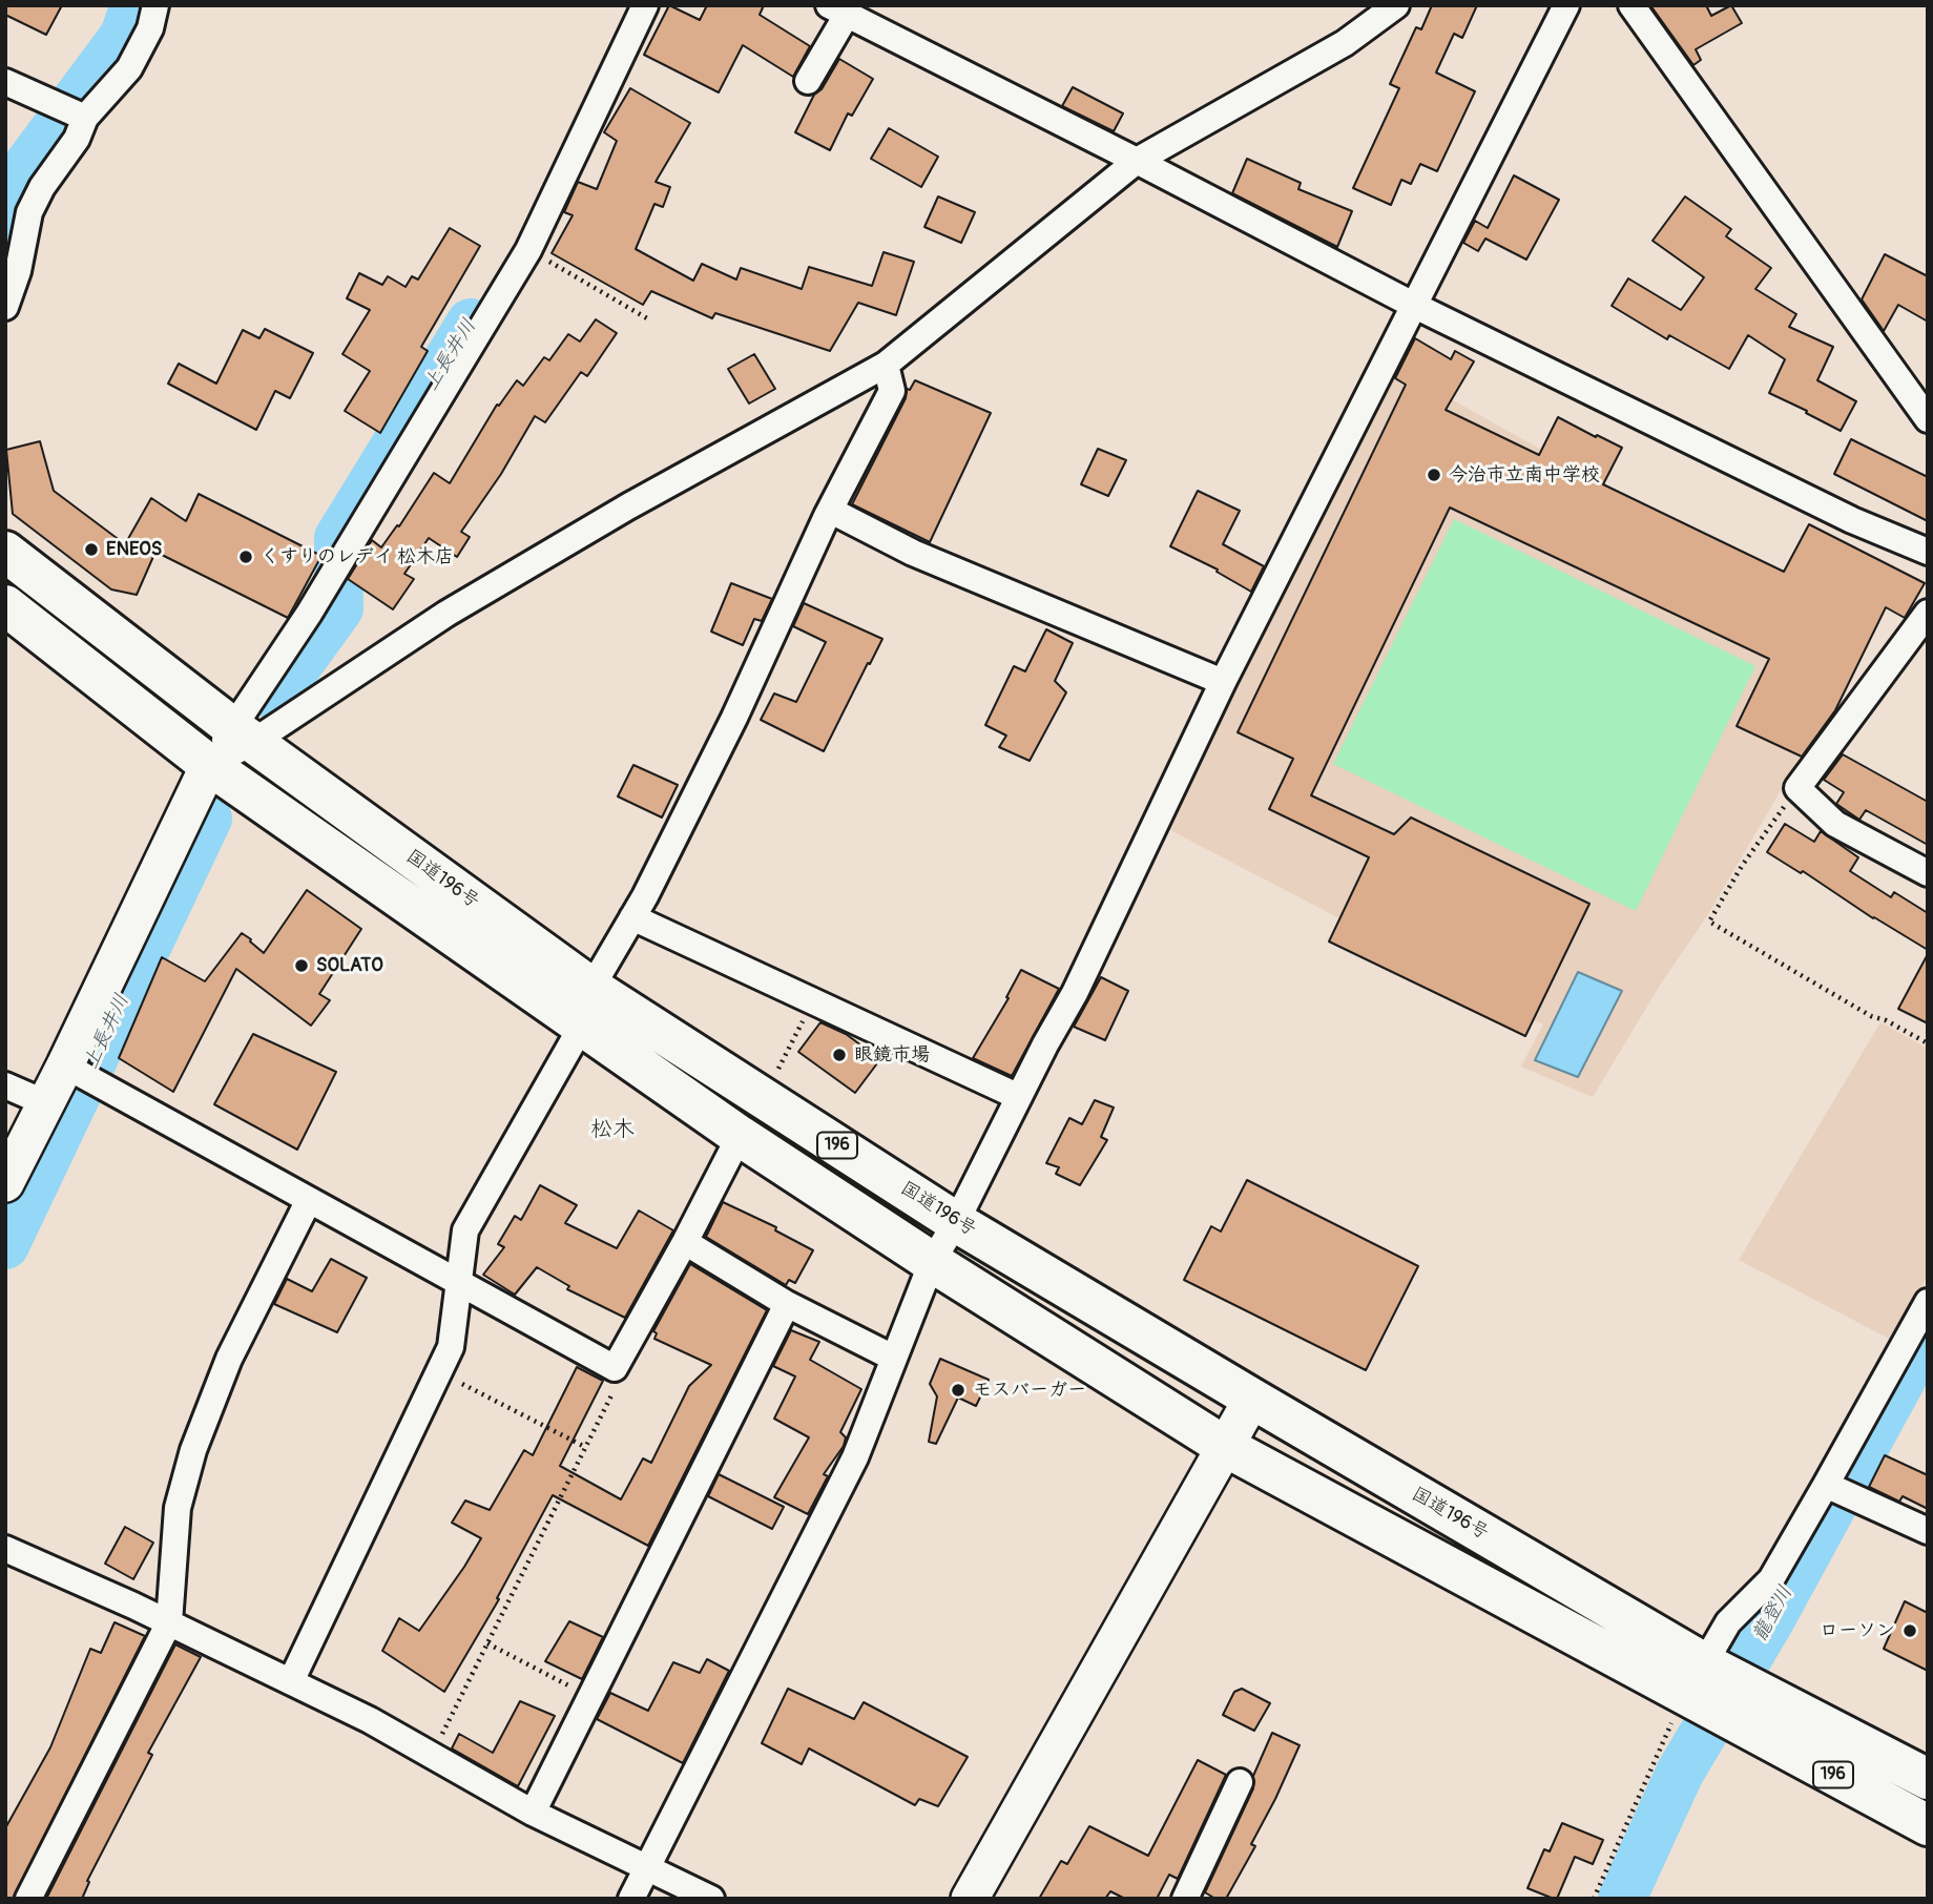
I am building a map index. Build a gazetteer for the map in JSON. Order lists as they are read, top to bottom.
{
  "streets": {
    "highway": ["国道196号", "196"]
  },
  "districts": ["松木"],
  "water": ["上長井川", "龍登川"],
  "places": [
    "今治市立南中学校",
    "ENEOS",
    "くすりのレデイ 松木店",
    "SOLATO",
    "眼鏡市場",
    "モスバーガー",
    "ローソン"
  ]
}
